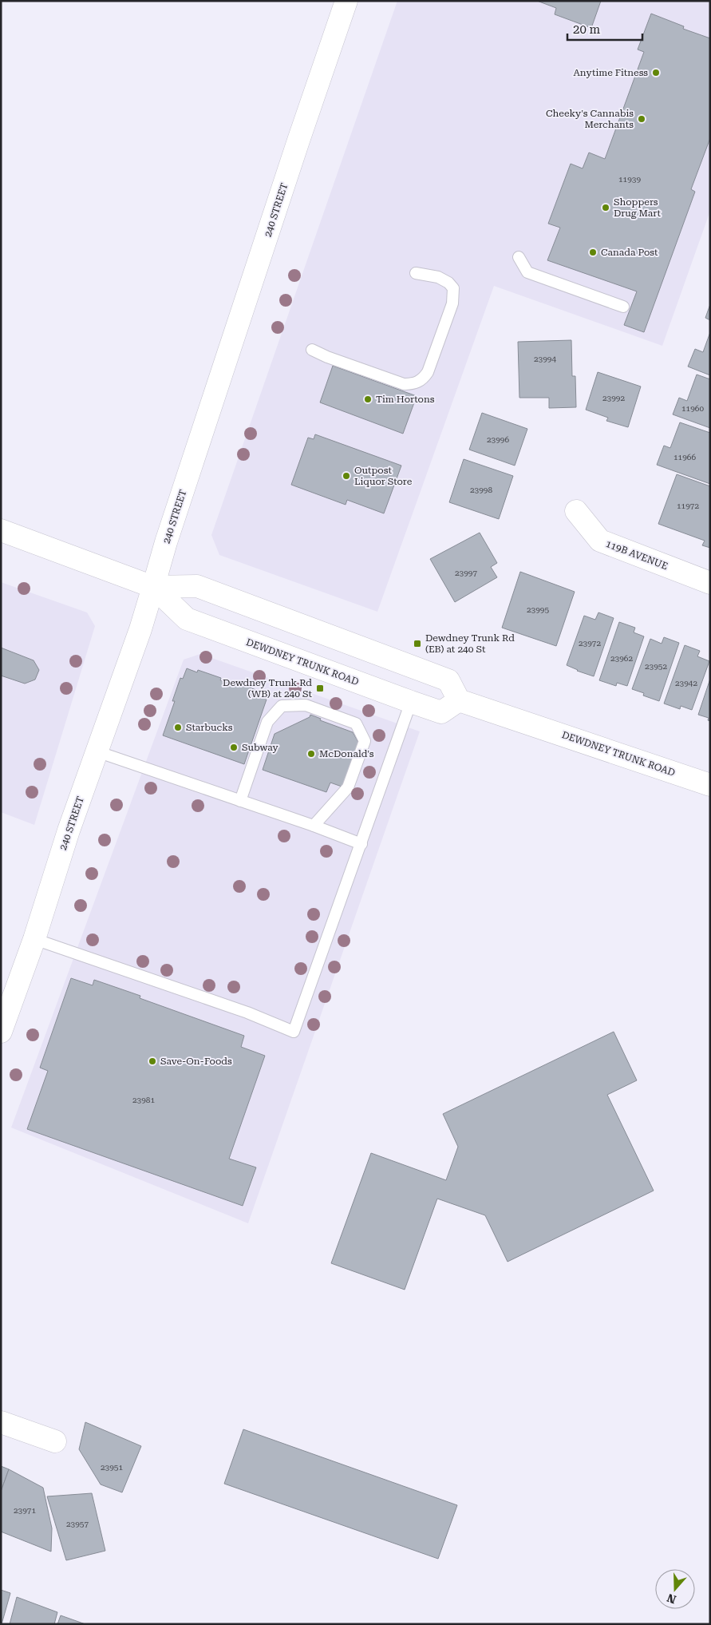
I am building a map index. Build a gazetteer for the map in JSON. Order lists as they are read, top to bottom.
{
  "streets": {
    "main road": ["240 STREET", "119B AVENUE", "DEWDNEY TRUNK ROAD"]
  },
  "crossings": [
    ["240 STREET", "DEWDNEY TRUNK ROAD"]
  ],
  "places": {
    "other": [
      "Anytime Fitness",
      "Cheeky's Cannabis Merchants",
      "Shoppers Drug Mart",
      "Canada Post",
      "Tim Hortons",
      "Outpost Liquor Store",
      "Starbucks",
      "Subway",
      "McDonald's",
      "Save-On-Foods"
    ],
    "transit": ["Dewdney Trunk Rd (EB) at 240 St", "Dewdney Trunk Rd (WB) at 240 St"]
  },
  "house_numbers": [
    "11939",
    "23994",
    "23992",
    "11960",
    "23996",
    "11966",
    "23998",
    "11972",
    "23997",
    "23995",
    "23972",
    "23962",
    "23952",
    "23942",
    "23981",
    "23951",
    "23971",
    "23957"
  ],
  "scale_bar": "20 m",
  "north": "bottom"
}
